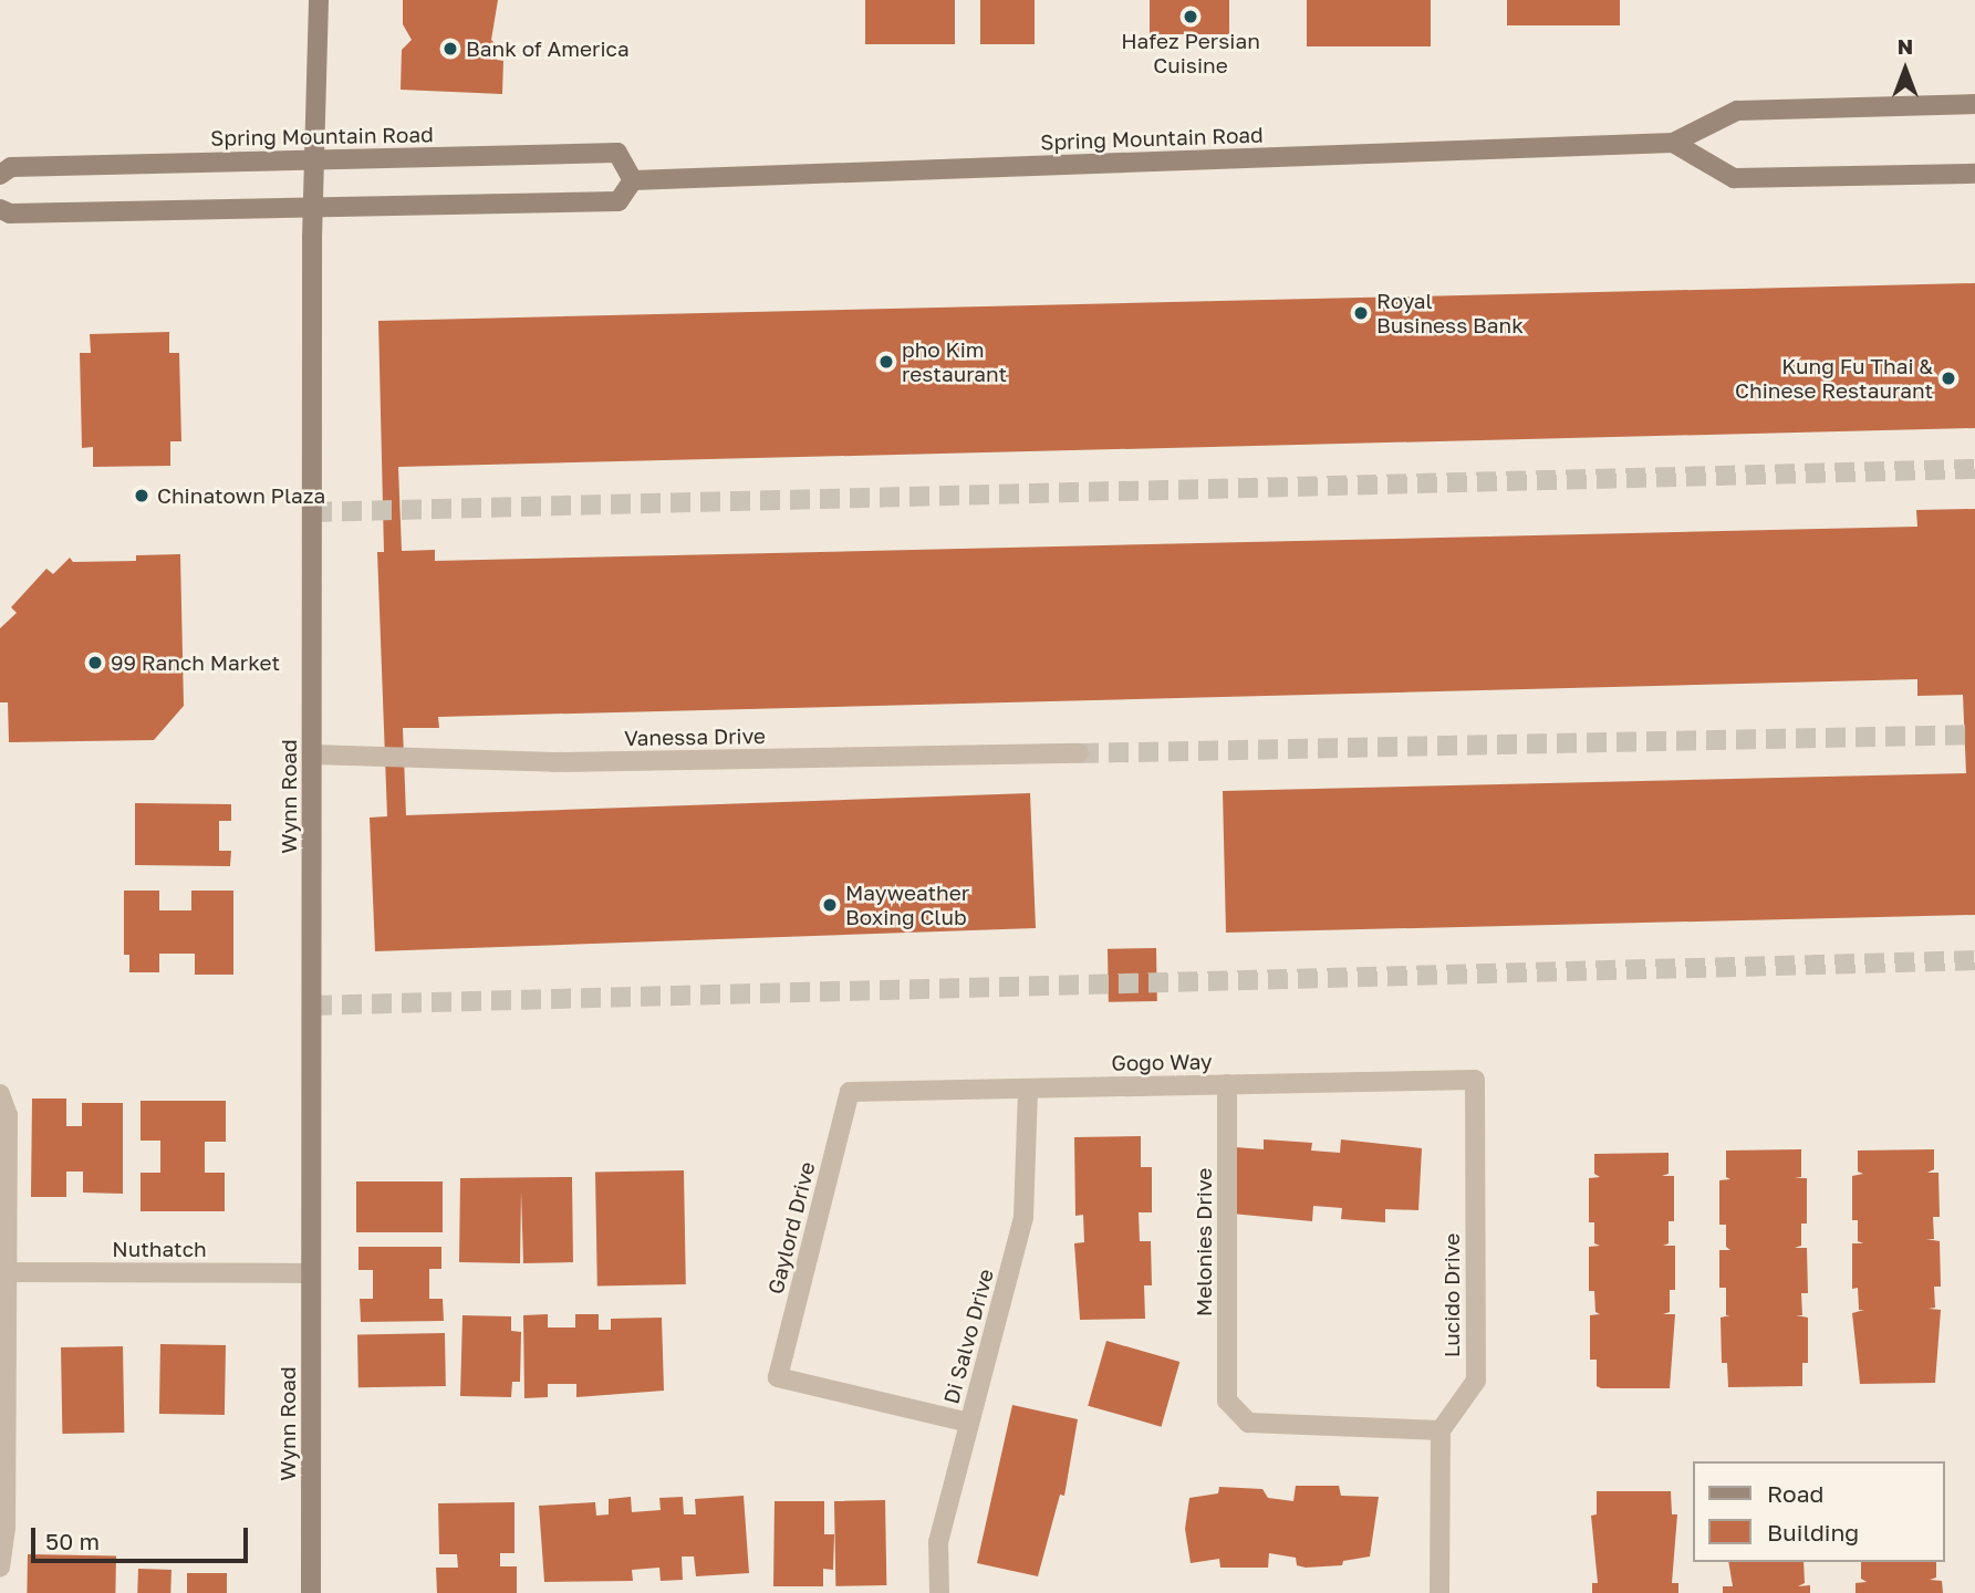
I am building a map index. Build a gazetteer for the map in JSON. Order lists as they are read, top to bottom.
{
  "streets": {
    "main road": ["Spring Mountain Road", "Wynn Road"],
    "street": [
      "Vanessa Drive",
      "Gogo Way",
      "Gaylord Drive",
      "Melonies Drive",
      "Nuthatch",
      "Lucido Drive",
      "Di Salvo Drive"
    ]
  },
  "crossings": [
    ["Spring Mountain Road", "Wynn Road"],
    ["Vanessa Drive", "Wynn Road"],
    ["Wynn Road", "Nuthatch"],
    ["Gogo Way", "Gaylord Drive"],
    ["Gogo Way", "Melonies Drive"],
    ["Gogo Way", "Lucido Drive"],
    ["Gogo Way", "Di Salvo Drive"],
    ["Gaylord Drive", "Di Salvo Drive"],
    ["Melonies Drive", "Lucido Drive"]
  ],
  "places": [
    "Hafez Persian Cuisine",
    "Bank of America",
    "Royal Business Bank",
    "pho Kim restaurant",
    "Kung Fu Thai & Chinese Restaurant",
    "Chinatown Plaza",
    "99 Ranch Market",
    "Mayweather Boxing Club"
  ],
  "legend": ["Road", "Building"],
  "scale_bar": "50 m",
  "north": "top"
}
